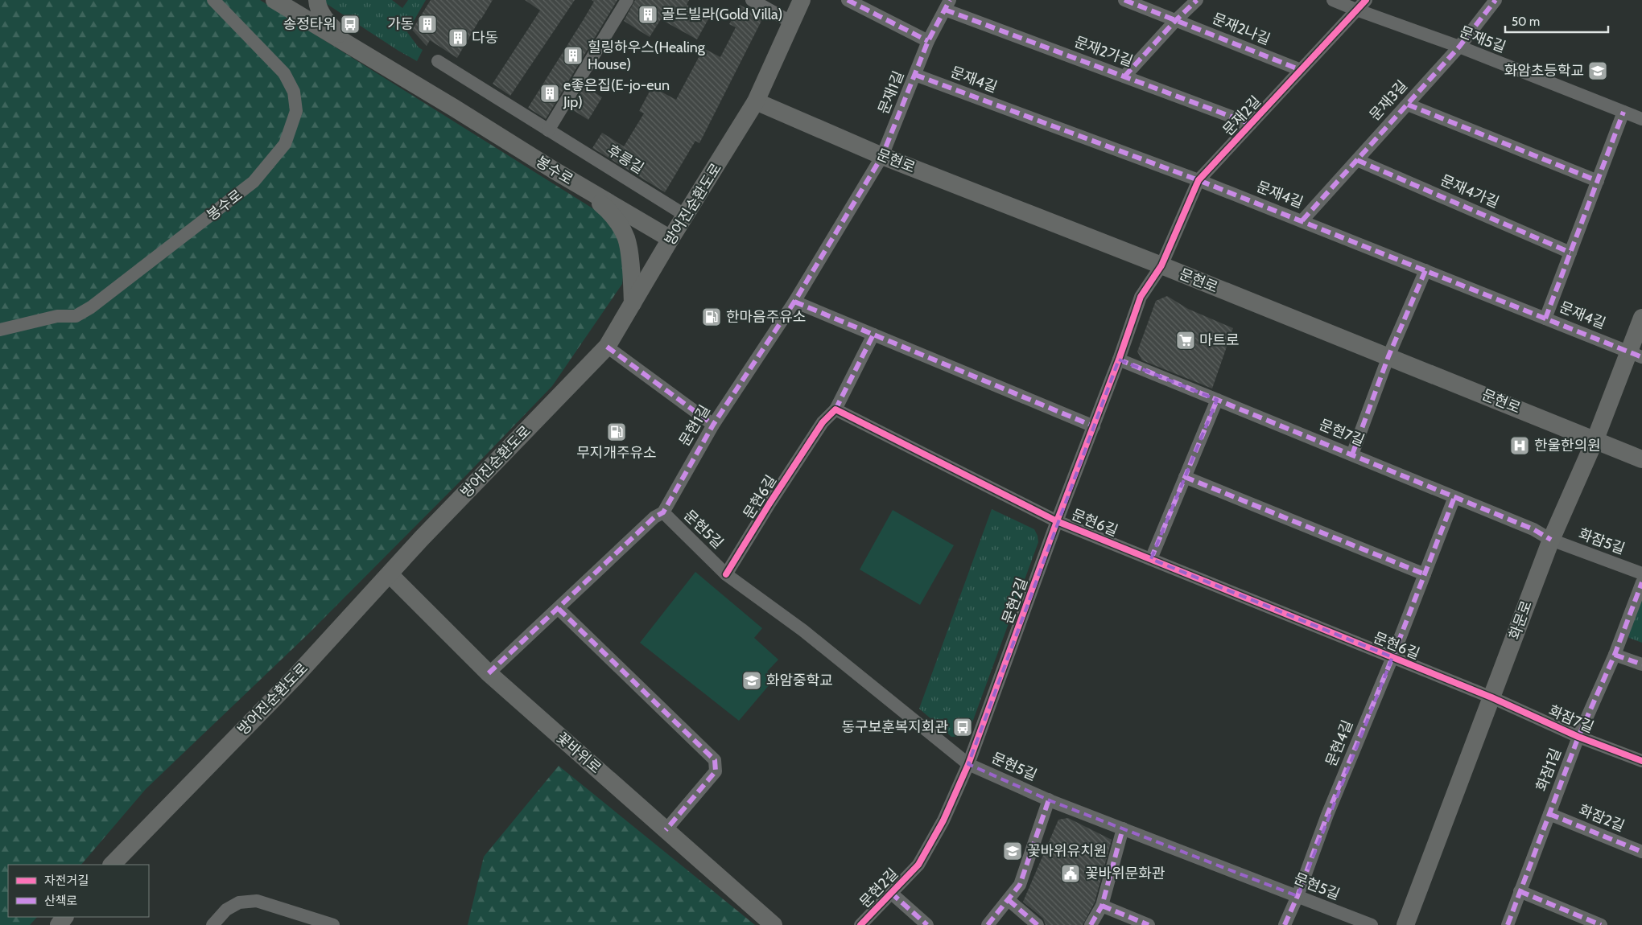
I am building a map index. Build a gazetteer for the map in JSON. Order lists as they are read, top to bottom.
{
  "streets": {
    "street": [
      "문재2나길",
      "문재5길",
      "문재2가길",
      "문재4길",
      "문재1길",
      "문재3길",
      "문재2길",
      "후릉길",
      "문현로",
      "봉수로",
      "문재4가길",
      "방어진순환도로",
      "문현1길",
      "문현7길",
      "문현6길",
      "문현5길",
      "화잠5길",
      "문현2길",
      "화문로",
      "화잠7길",
      "문현4길",
      "꽃바위로",
      "화잠1길",
      "화잠2길"
    ]
  },
  "crossings": [
    ["문재2나길", "문재2길"],
    ["문재5길", "문재3길"],
    ["문재5길", "문재2길"],
    ["문재2가길", "문재1길"],
    ["문재2가길", "문재2길"],
    ["문재4길", "문재1길"],
    ["문재4길", "문재3길"],
    ["문재4길", "문재2길"],
    ["문재4길", "화문로"],
    ["문재1길", "문현로"],
    ["문재1길", "문현1길"],
    ["문재3길", "문재4가길"],
    ["문재2길", "문현로"],
    ["문재2길", "문현2길"],
    ["후릉길", "방어진순환도로"],
    ["문현로", "방어진순환도로"],
    ["문현로", "문현1길"],
    ["문현로", "문현2길"],
    ["문현로", "화문로"],
    ["봉수로", "방어진순환도로"],
    ["방어진순환도로", "꽃바위로"],
    ["문현1길", "문현5길"],
    ["문현1길", "꽃바위로"],
    ["문현7길", "화잠5길"],
    ["문현7길", "문현2길"],
    ["문현7길", "화문로"],
    ["문현7길", "문현4길"],
    ["문현6길", "문현5길"],
    ["문현6길", "문현2길"],
    ["문현6길", "화문로"],
    ["문현6길", "화잠7길"],
    ["문현6길", "문현4길"],
    ["문현5길", "문현2길"],
    ["문현5길", "문현4길"],
    ["화잠5길", "화문로"],
    ["화문로", "화잠7길"],
    ["화잠7길", "화잠1길"],
    ["화잠1길", "화잠2길"]
  ],
  "places": {
    "building": [
      "골드빌라(Gold Villa)",
      "가동",
      "다동",
      "힐링하우스(Healing House)",
      "e좋은집(E-jo-eun Jip)"
    ],
    "bus stop": ["송정타워", "동구보훈복지회관"],
    "school or university": ["화암초등학교", "화암중학교", "꽃바위유치원"],
    "fuel station": ["한마음주유소", "무지개주유소"],
    "supermarket": ["마트로"],
    "hospital": ["한울한의원"],
    "public building": ["꽃바위문화관"]
  },
  "legend": ["자전거길", "산책로"],
  "scale_bar": "50 m"
}
